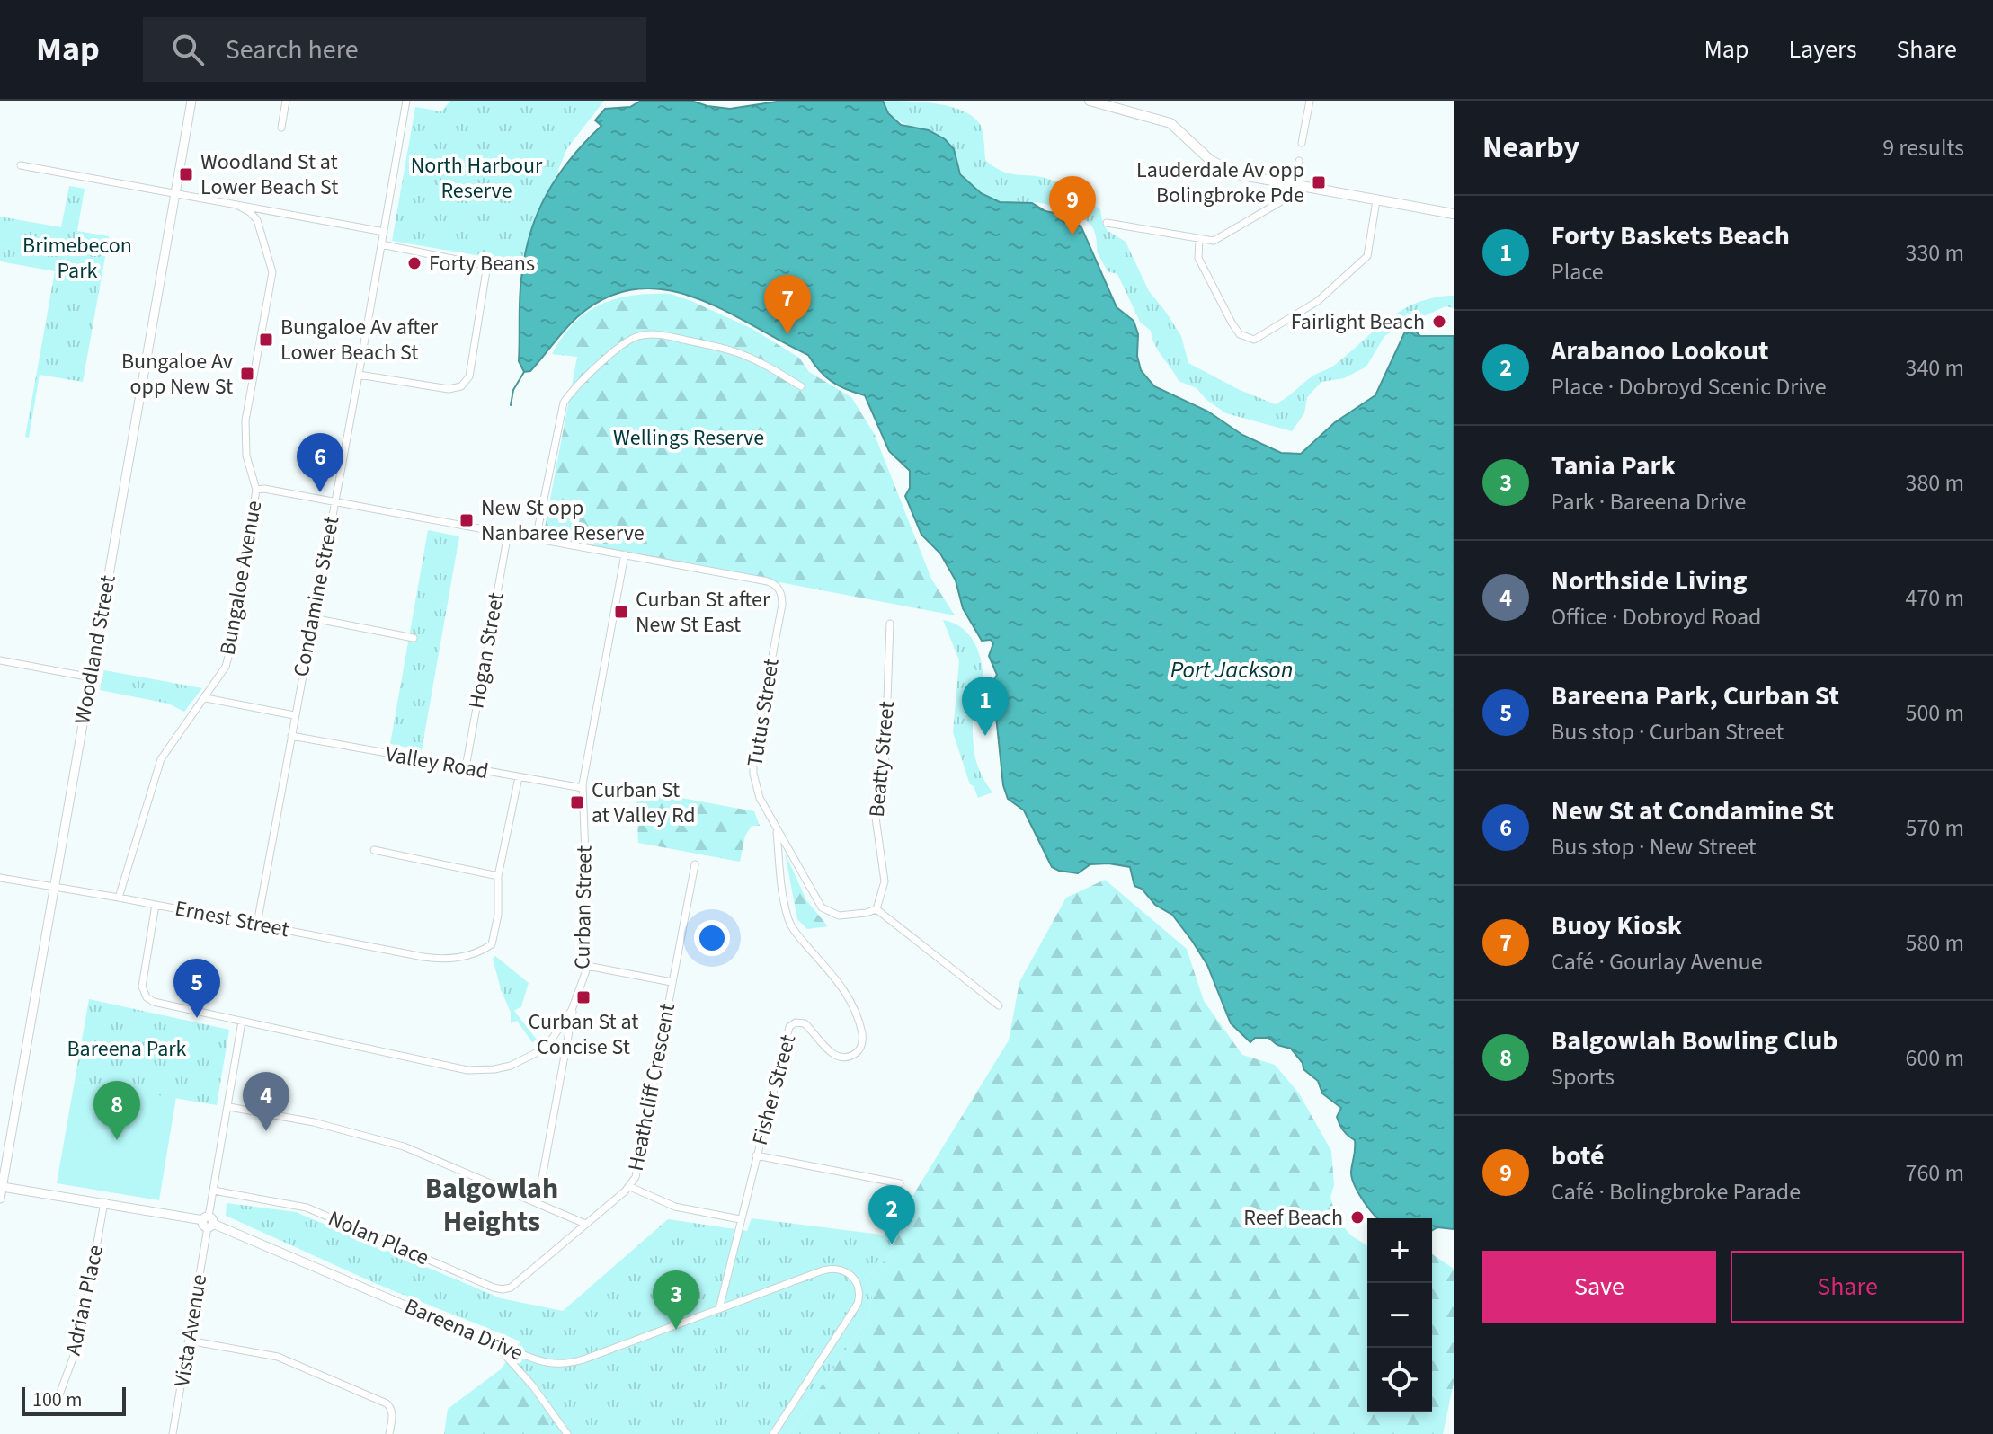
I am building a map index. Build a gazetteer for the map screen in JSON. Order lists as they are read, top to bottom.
{
  "streets": {
    "street": [
      "Bungaloe Avenue",
      "Condamine Street",
      "Woodland Street",
      "Hogan Street",
      "Tutus Street",
      "Beatty Street",
      "Valley Road",
      "Curban Street",
      "Ernest Street",
      "Heathcliff Crescent",
      "Fisher Street",
      "Nolan Place",
      "Adrian Place",
      "Bareena Drive",
      "Vista Avenue"
    ]
  },
  "crossings": [
    ["Bungaloe Avenue", "Ernest Street"],
    ["Condamine Street", "Valley Road"],
    ["Condamine Street", "Ernest Street"],
    ["Woodland Street", "Ernest Street"],
    ["Woodland Street", "Bareena Drive"],
    ["Hogan Street", "Valley Road"],
    ["Tutus Street", "Curban Street"],
    ["Tutus Street", "Fisher Street"],
    ["Valley Road", "Curban Street"],
    ["Curban Street", "Ernest Street"],
    ["Curban Street", "Vista Avenue"],
    ["Heathcliff Crescent", "Nolan Place"],
    ["Fisher Street", "Bareena Drive"],
    ["Nolan Place", "Vista Avenue"],
    ["Adrian Place", "Bareena Drive"],
    ["Bareena Drive", "Vista Avenue"]
  ],
  "districts": ["Balgowlah Heights"],
  "water": ["Port Jackson"],
  "parks": [
    "North Harbour Reserve",
    "Brimebecon Park",
    "Wellings Reserve",
    "Bareena Park"
  ],
  "places": {
    "transit": [
      "Woodland St at Lower Beach St",
      "Lauderdale Av opp Bolingbroke Pde",
      "Bungaloe Av after Lower Beach St",
      "Bungaloe Av opp New St",
      "New St opp Nanbaree Reserve",
      "Curban St after New St East",
      "Curban St at Valley Rd",
      "Curban St at Concise St"
    ],
    "other": ["Forty Beans", "Fairlight Beach", "Reef Beach"]
  },
  "scale_bar": "100 m",
  "page": {
    "header": "Map",
    "search": "Search here",
    "nav": ["Map", "Layers", "Share"],
    "heading": ["Nearby", "9 results"],
    "pins": [
      "9",
      "7",
      "6",
      "1",
      "5",
      "4",
      "8",
      "2",
      "3"
    ],
    "list": [
      {
        "mark": "1",
        "name": "Forty Baskets Beach",
        "note": "Place",
        "value": "330 m"
      },
      {
        "mark": "2",
        "name": "Arabanoo Lookout",
        "note": "Place · Dobroyd Scenic Drive",
        "value": "340 m"
      },
      {
        "mark": "3",
        "name": "Tania Park",
        "note": "Park · Bareena Drive",
        "value": "380 m"
      },
      {
        "mark": "4",
        "name": "Northside Living",
        "note": "Office · Dobroyd Road",
        "value": "470 m"
      },
      {
        "mark": "5",
        "name": "Bareena Park, Curban St",
        "note": "Bus stop · Curban Street",
        "value": "500 m"
      },
      {
        "mark": "6",
        "name": "New St at Condamine St",
        "note": "Bus stop · New Street",
        "value": "570 m"
      },
      {
        "mark": "7",
        "name": "Buoy Kiosk",
        "note": "Café · Gourlay Avenue",
        "value": "580 m"
      },
      {
        "mark": "8",
        "name": "Balgowlah Bowling Club",
        "note": "Sports",
        "value": "600 m"
      },
      {
        "mark": "9",
        "name": "boté",
        "note": "Café · Bolingbroke Parade",
        "value": "760 m"
      }
    ],
    "map_buttons": ["+", "−"],
    "buttons": ["Save", "Share"],
    "scale": "100 m"
  }
}
